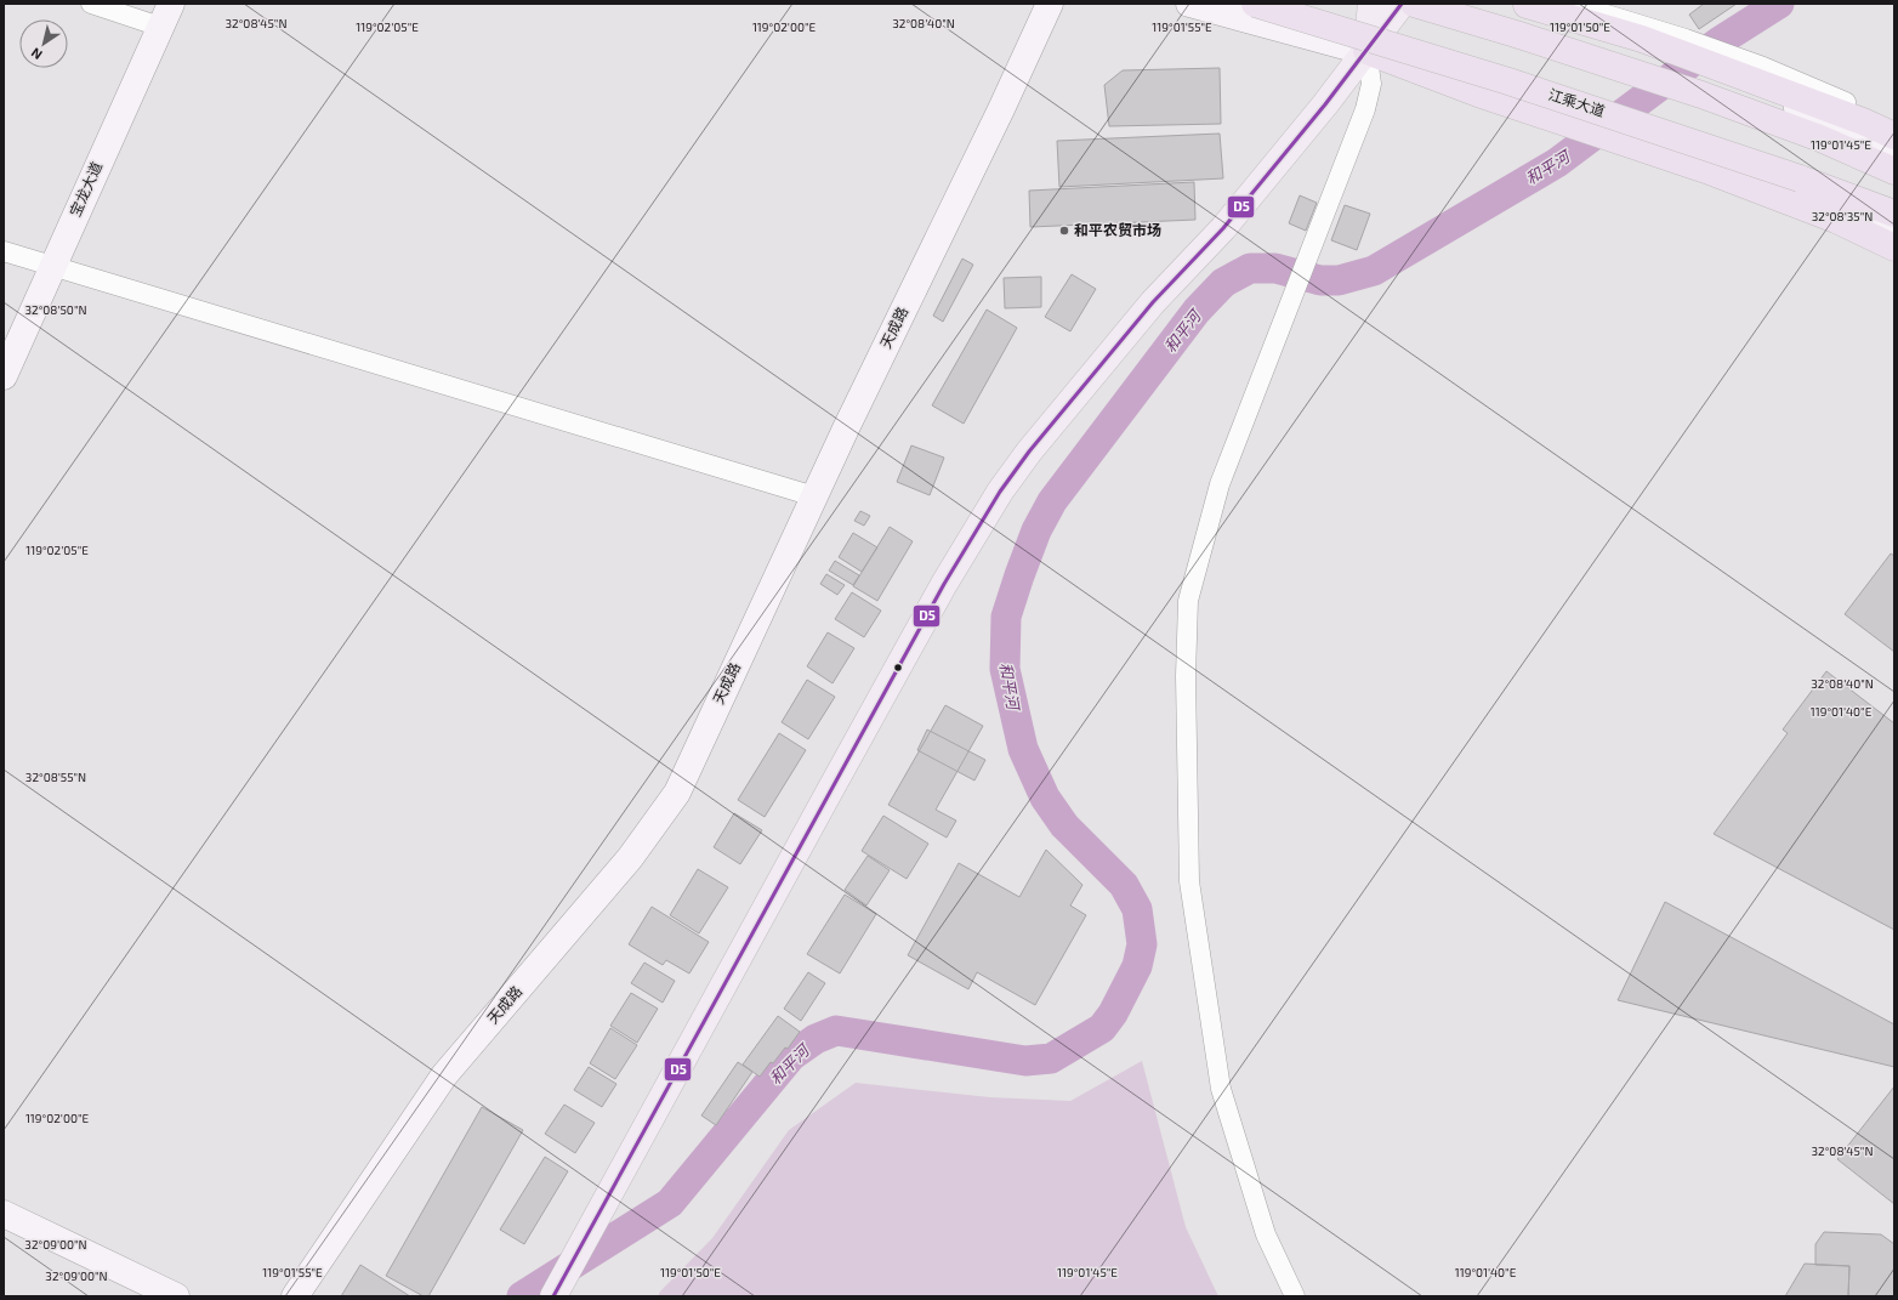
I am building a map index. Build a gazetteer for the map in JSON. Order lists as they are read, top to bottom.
{
  "streets": {
    "highway": ["江乘大道"],
    "street": ["宝龙大道", "天成路"]
  },
  "water": ["和平河"],
  "places": ["和平农贸市场"],
  "lines": ["transit line D5"],
  "north": "bottom left",
  "coordinates": [
    "32°08'45\"N",
    "32°08'40\"N",
    "119°02'05\"E",
    "119°02'00\"E",
    "119°01'55\"E",
    "119°01'50\"E",
    "119°01'45\"E",
    "32°08'35\"N",
    "32°08'50\"N",
    "119°01'40\"E",
    "32°08'55\"N",
    "32°09'00\"N"
  ]
}
